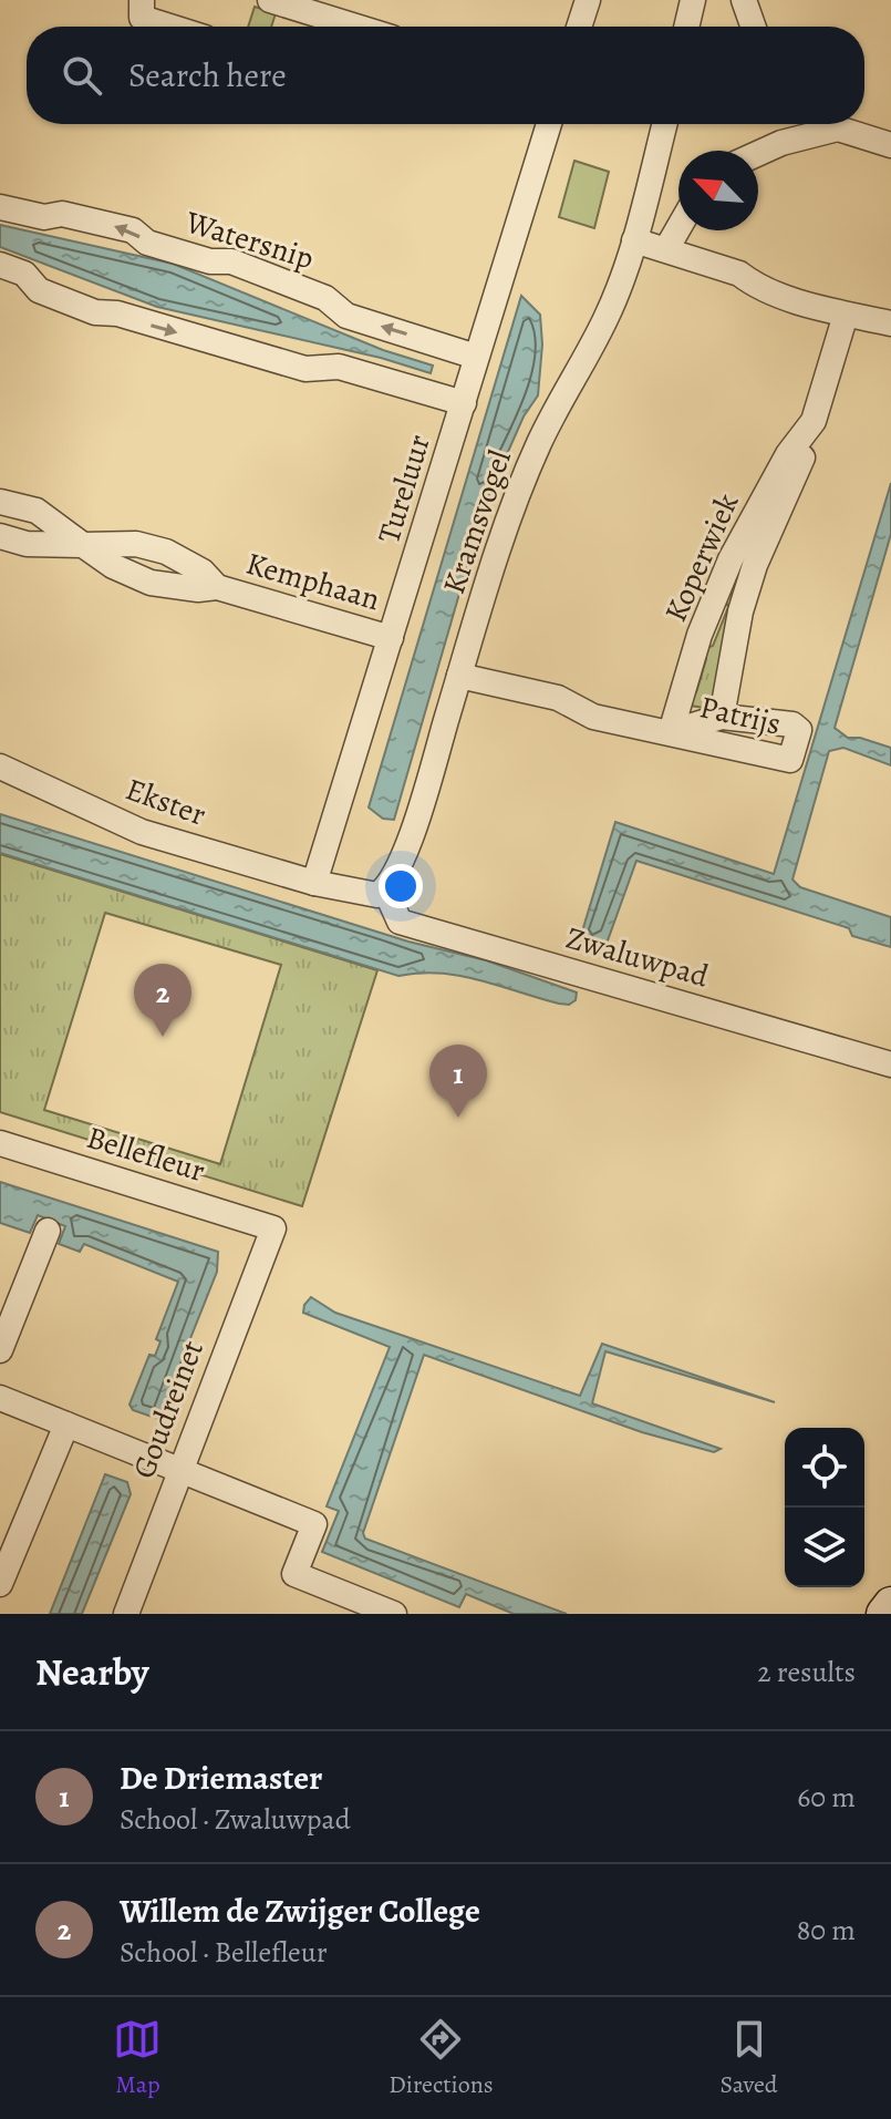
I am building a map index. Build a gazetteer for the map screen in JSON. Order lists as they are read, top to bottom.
{
  "streets": {
    "street": [
      "Watersnip",
      "Tureluur",
      "Kramsvogel",
      "Koperwiek",
      "Kemphaan",
      "Patrijs",
      "Ekster",
      "Zwaluwpad",
      "Bellefleur",
      "Goudreinet"
    ]
  },
  "crossings": [
    ["Watersnip", "Tureluur"],
    ["Tureluur", "Kemphaan"],
    ["Tureluur", "Ekster"],
    ["Kramsvogel", "Patrijs"],
    ["Kramsvogel", "Zwaluwpad"],
    ["Koperwiek", "Patrijs"],
    ["Bellefleur", "Goudreinet"]
  ],
  "north": "top left",
  "page": {
    "search": "Search here",
    "pins": ["2", "1"],
    "heading": ["Nearby", "2 results"],
    "list": [
      {
        "mark": "1",
        "name": "De Driemaster",
        "note": "School · Zwaluwpad",
        "value": "60 m"
      },
      {
        "mark": "2",
        "name": "Willem de Zwijger College",
        "note": "School · Bellefleur",
        "value": "80 m"
      }
    ],
    "nav": ["Map", "Directions", "Saved"]
  }
}
